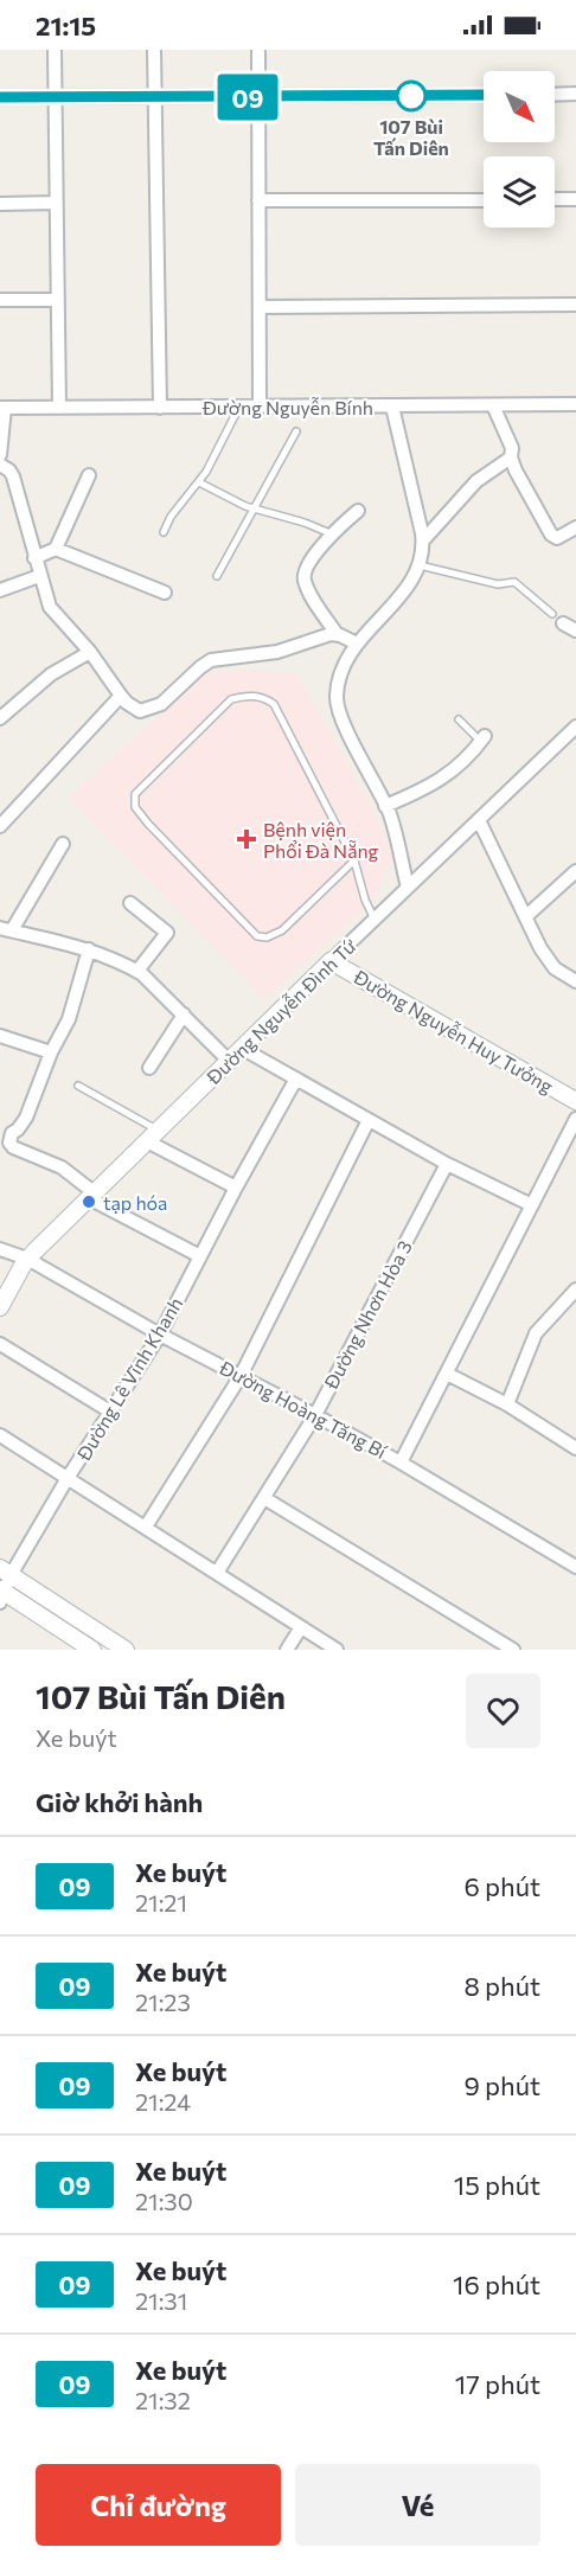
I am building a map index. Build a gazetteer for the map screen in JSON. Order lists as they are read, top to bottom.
{
  "streets": {
    "street": [
      "Đường Nguyễn Bính",
      "Đường Nguyễn Đình Tứ",
      "Đường Nguyễn Huy Tưởng",
      "Đường Nhơn Hòa 3",
      "Đường Lê Vĩnh Khanh",
      "Đường Hoàng Tăng Bí"
    ]
  },
  "crossings": [
    ["Đường Nguyễn Đình Tứ", "Đường Nguyễn Huy Tưởng"],
    ["Đường Nguyễn Đình Tứ", "Đường Hoàng Tăng Bí"],
    ["Đường Nhơn Hòa 3", "Đường Hoàng Tăng Bí"],
    ["Đường Lê Vĩnh Khanh", "Đường Hoàng Tăng Bí"]
  ],
  "places": {
    "other": ["107 Bùi Tấn Diên", "tạp hóa"],
    "health": ["Bệnh viện Phổi Đà Nẵng"]
  },
  "lines": ["bus line 09"],
  "north": "bottom right",
  "page": {
    "status": "21:15",
    "on_map": "09",
    "heading": [
      ["107 Bùi Tấn Diên", "Xe buýt"],
      "Giờ khởi hành"
    ],
    "list": [
      {
        "mark": "09",
        "name": "Xe buýt",
        "note": "21:21",
        "value": "6 phút"
      },
      {
        "mark": "09",
        "name": "Xe buýt",
        "note": "21:23",
        "value": "8 phút"
      },
      {
        "mark": "09",
        "name": "Xe buýt",
        "note": "21:24",
        "value": "9 phút"
      },
      {
        "mark": "09",
        "name": "Xe buýt",
        "note": "21:30",
        "value": "15 phút"
      },
      {
        "mark": "09",
        "name": "Xe buýt",
        "note": "21:31",
        "value": "16 phút"
      },
      {
        "mark": "09",
        "name": "Xe buýt",
        "note": "21:32",
        "value": "17 phút"
      }
    ],
    "buttons": ["Chỉ đường", "Vé"]
  }
}
